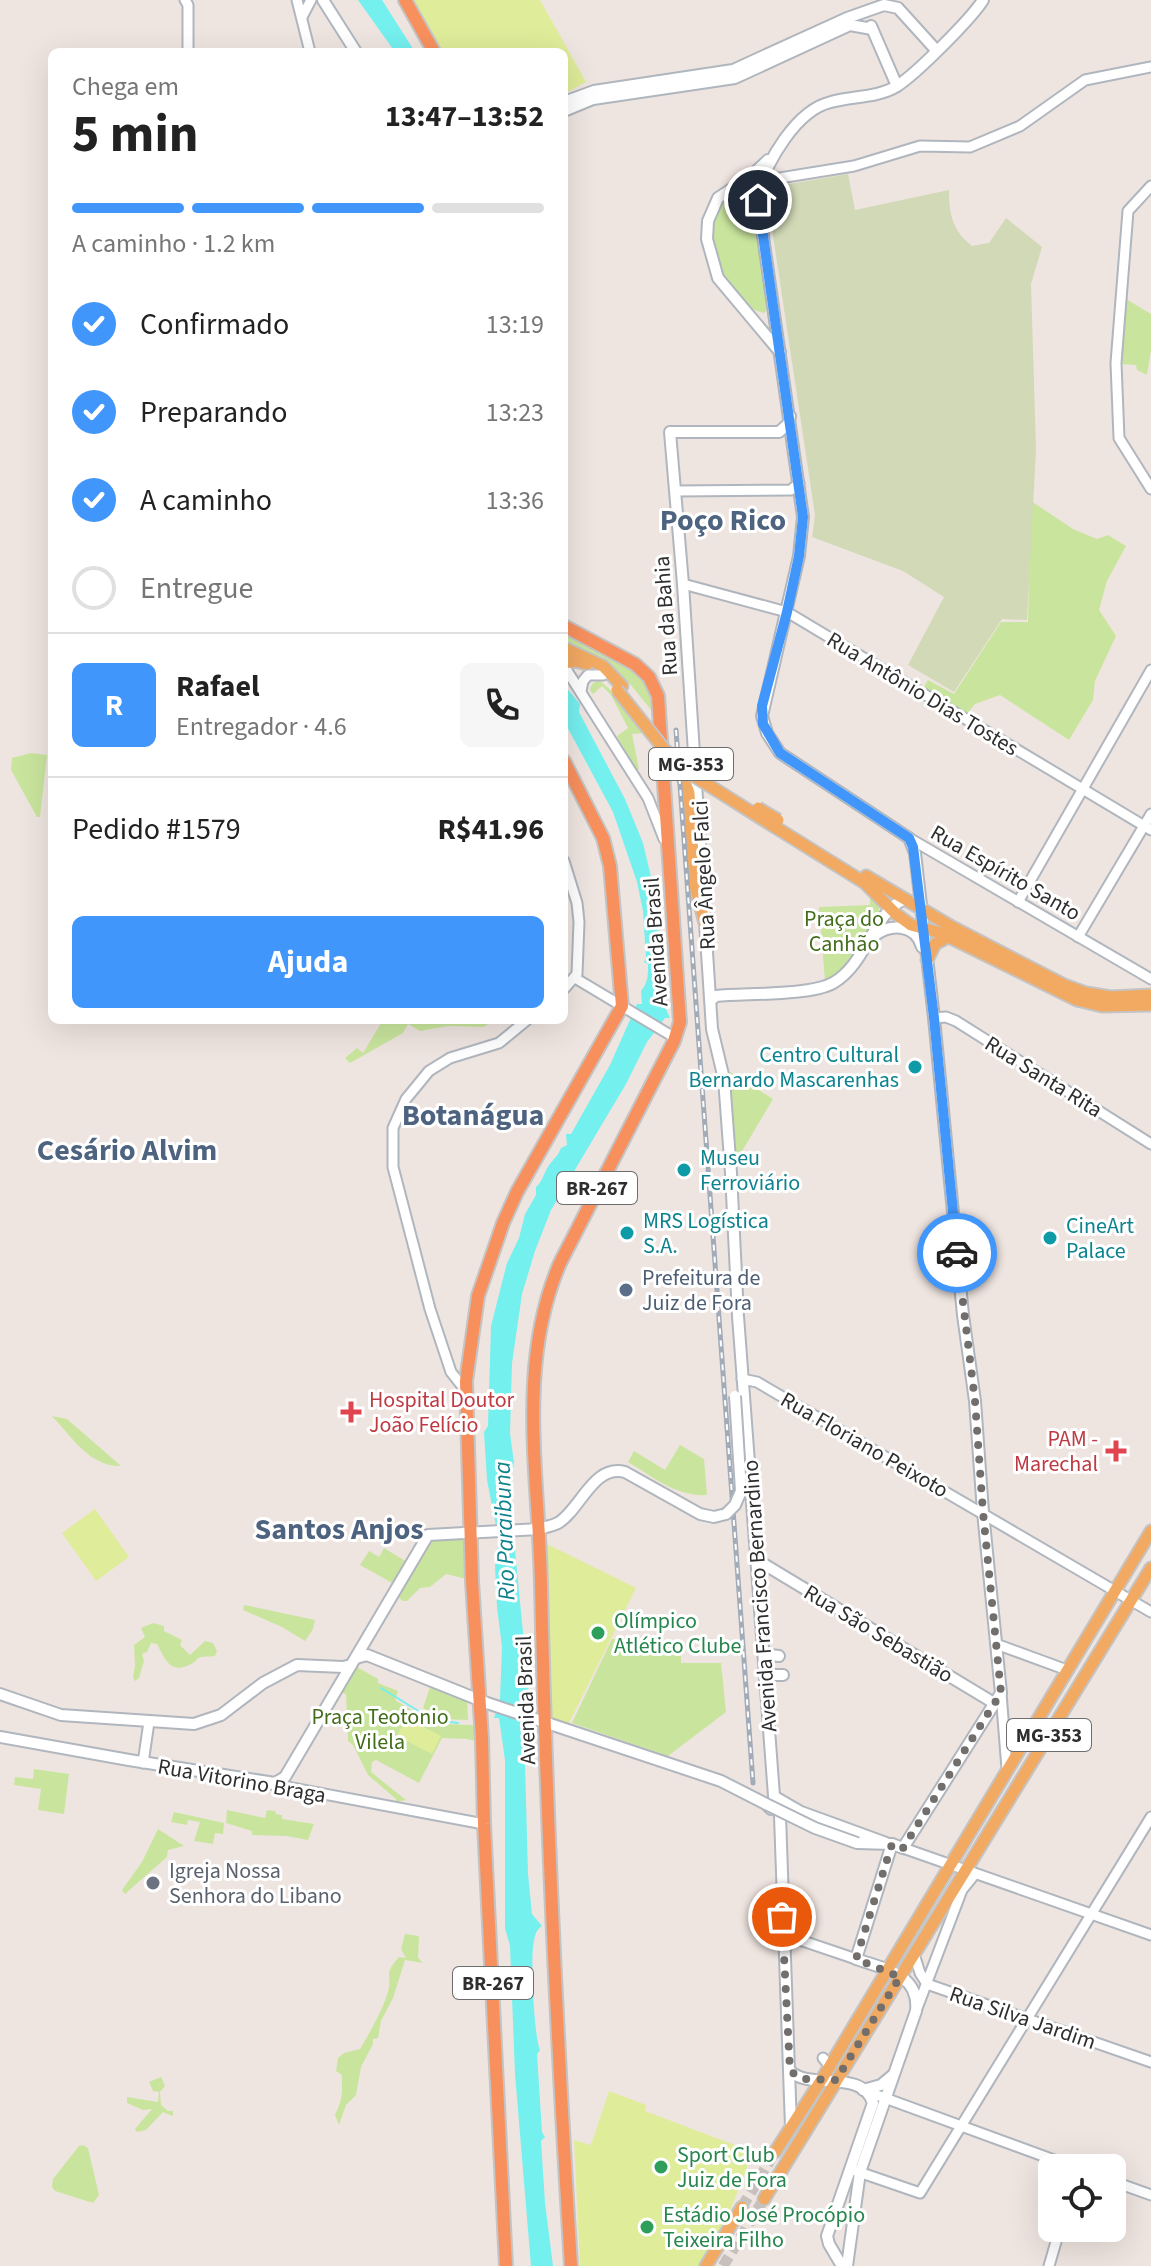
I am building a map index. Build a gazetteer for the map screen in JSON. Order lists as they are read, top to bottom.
{
  "streets": {
    "highway": ["Rua da Bahia", "Avenida Brasil", "BR-267"],
    "main road": [
      "MG-353",
      "Rua Espírito Santo",
      "Rua Ângelo Falci",
      "Avenida Francisco Bernardino",
      "Rua São Sebastião",
      "Rua Vitorino Braga"
    ],
    "street": [
      "Rua Antônio Dias Tostes",
      "Rua Santa Rita",
      "Rua Floriano Peixoto",
      "Rua Silva Jardim"
    ]
  },
  "crossings": [
    ["Rua da Bahia", "Rua Antônio Dias Tostes"],
    ["Rua da Bahia", "Rua Ângelo Falci"],
    ["Rua da Bahia", "Avenida Brasil"],
    ["Rua Antônio Dias Tostes", "Rua Espírito Santo"],
    ["MG-353", "Rua Floriano Peixoto"],
    ["MG-353", "Rua Silva Jardim"],
    ["Rua Ângelo Falci", "Avenida Francisco Bernardino"],
    ["Avenida Brasil", "Rua Vitorino Braga"],
    ["Rua Floriano Peixoto", "Avenida Francisco Bernardino"],
    ["Avenida Francisco Bernardino", "Rua São Sebastião"]
  ],
  "districts": [
    "Poço Rico",
    "Botanágua",
    "Cesário Alvim",
    "Santos Anjos"
  ],
  "water": ["Rio Paraibuna"],
  "parks": ["Praça do Canhão", "Praça Teotonio Vilela"],
  "places": {
    "other": [
      "Centro Cultural Bernardo Mascarenhas",
      "Museu Ferroviário",
      "MRS Logística S.A.",
      "CineArt Palace",
      "Prefeitura de Juiz de Fora",
      "Olímpico Atlético Clube",
      "Igreja Nossa Senhora do Libano",
      "Sport Club Juiz de Fora",
      "Estádio José Procópio Teixeira Filho"
    ],
    "health": ["Hospital Doutor João Felício", "PAM - Marechal"]
  },
  "page": {
    "heading": ["5 min", "Chega em", "13:47–13:52"],
    "panel": [
      "Rafael",
      "Entregador · 4.6",
      "Pedido #1579",
      "R$41.96"
    ],
    "bar": "A caminho · 1.2 km",
    "list": [
      ["Confirmado", "13:19"],
      ["Preparando", "13:23"],
      ["A caminho", "13:36"],
      "Entregue"
    ],
    "round": "R",
    "buttons": "Ajuda"
  }
}
